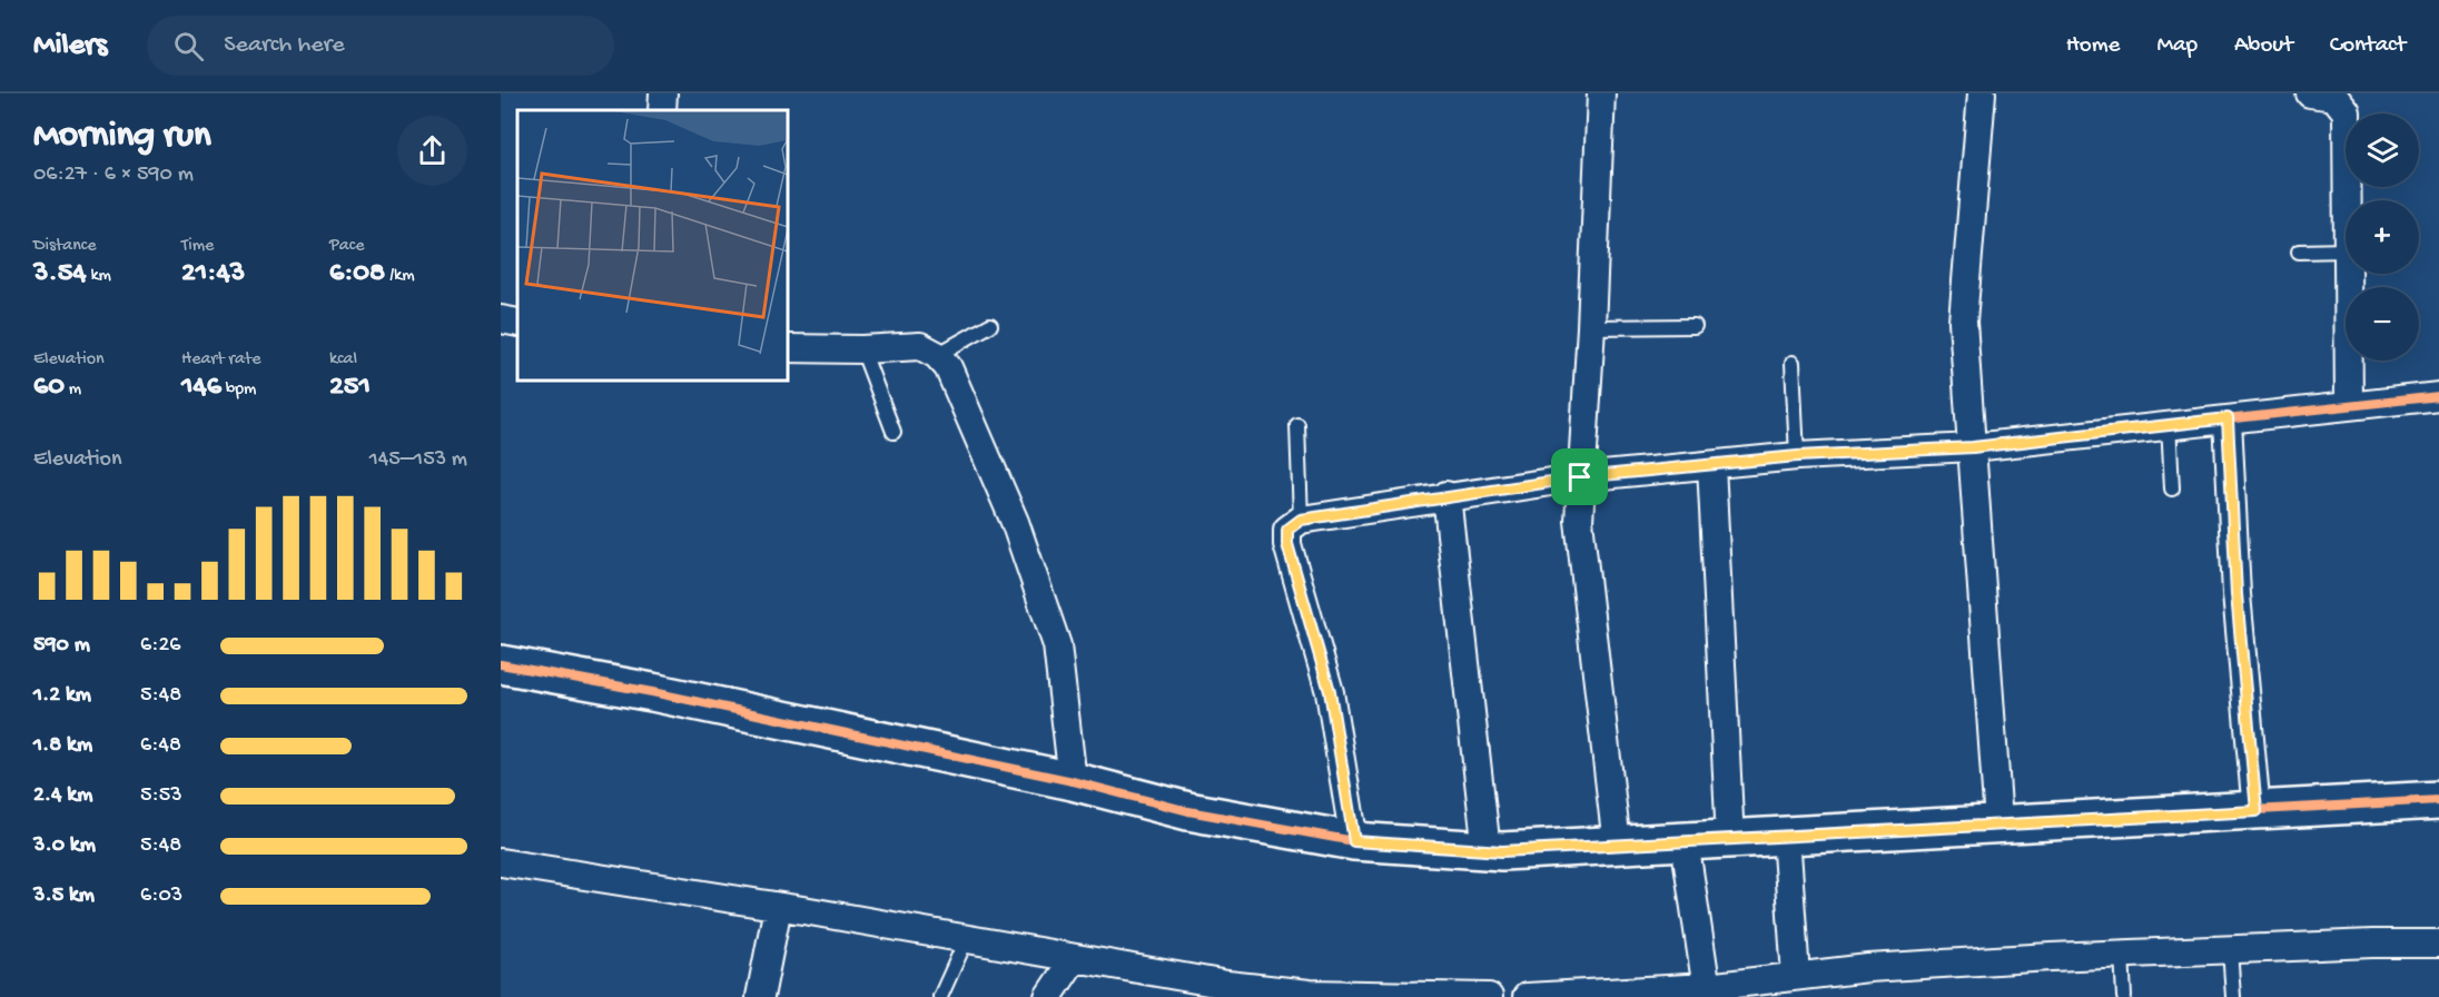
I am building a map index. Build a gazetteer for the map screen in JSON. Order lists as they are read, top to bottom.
{
  "page": {
    "header": "Milers",
    "search": "Search here",
    "nav": [
      "Home",
      "Map",
      "About",
      "Contact"
    ],
    "heading": ["Morning run", "06:27 · 6 × 590 m"],
    "map_buttons": ["+", "−"],
    "stats": [
      ["Distance", "3.54 km"],
      ["Time", "21:43"],
      ["Pace", "6:08 /km"],
      ["Elevation", "60 m"],
      ["Heart rate", "146 bpm"],
      ["kcal", "251"]
    ],
    "chart": ["Elevation", "145–153 m"],
    "list": [
      {
        "name": "590 m",
        "note": "6:26"
      },
      {
        "name": "1.2 km",
        "note": "5:48"
      },
      {
        "name": "1.8 km",
        "note": "6:48"
      },
      {
        "name": "2.4 km",
        "note": "5:53"
      },
      {
        "name": "3.0 km",
        "note": "5:48"
      },
      {
        "name": "3.5 km",
        "note": "6:03"
      }
    ]
  }
}
